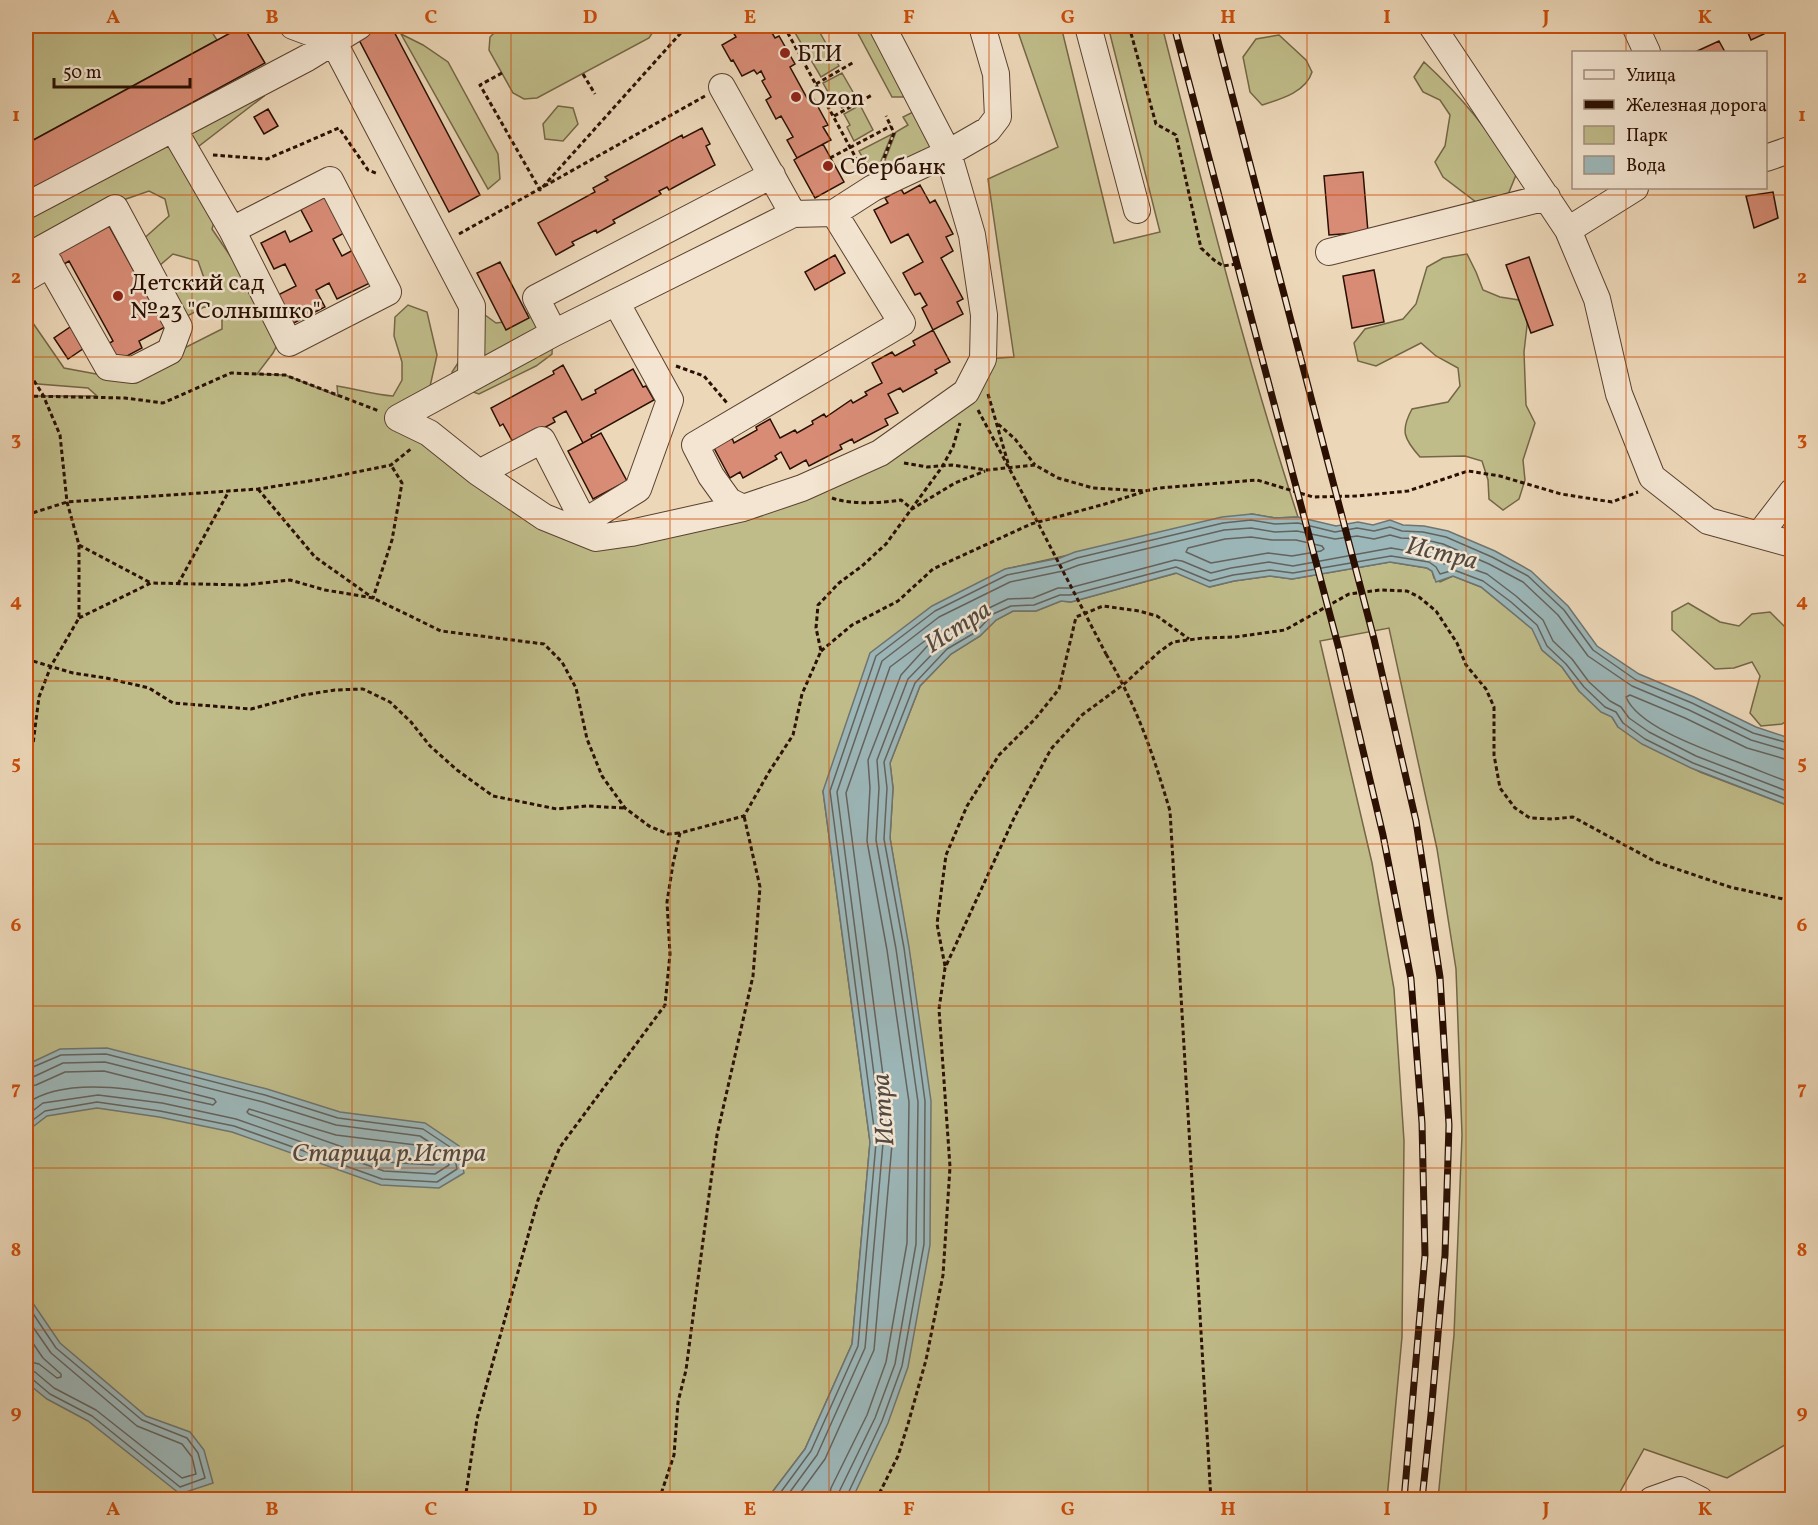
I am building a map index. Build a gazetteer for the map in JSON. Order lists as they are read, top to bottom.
{
  "water": ["Истра", "Старица р.Истра"],
  "places": [
    "БТИ",
    "Ozon",
    "Сбербанк",
    "Детский сад №23 \"Солнышко\""
  ],
  "legend": [
    "Улица",
    "Железная дорога",
    "Парк",
    "Вода"
  ],
  "scale_bar": "50 m",
  "grid": {
    "columns": [
      "A",
      "B",
      "C",
      "D",
      "E",
      "F",
      "G",
      "H",
      "I",
      "J",
      "K"
    ],
    "rows": [
      "1",
      "2",
      "3",
      "4",
      "5",
      "6",
      "7",
      "8",
      "9"
    ]
  }
}
